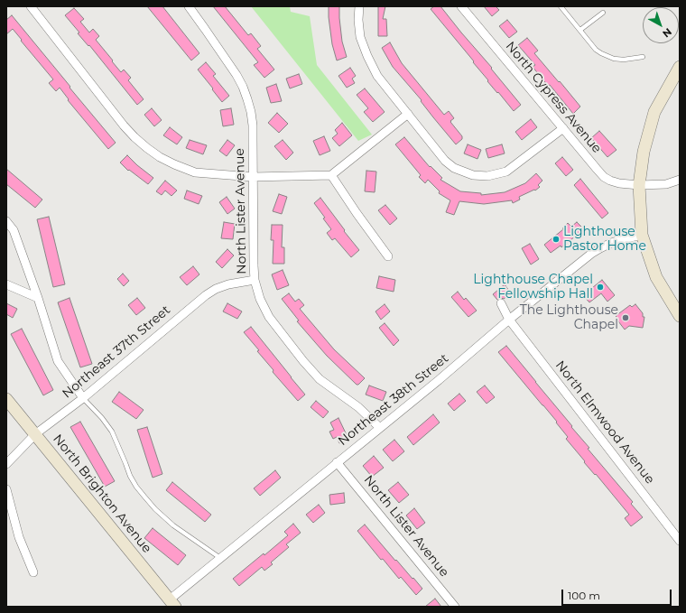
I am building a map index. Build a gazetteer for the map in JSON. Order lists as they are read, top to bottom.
{
  "streets": {
    "main road": ["North Brighton Avenue"],
    "street": [
      "North Cypress Avenue",
      "North Lister Avenue",
      "Northeast 37th Street",
      "Northeast 38th Street",
      "North Elmwood Avenue"
    ]
  },
  "crossings": [
    ["North Lister Avenue", "Northeast 37th Street"],
    ["North Lister Avenue", "Northeast 38th Street"],
    ["Northeast 37th Street", "North Brighton Avenue"],
    ["Northeast 38th Street", "North Elmwood Avenue"],
    ["Northeast 38th Street", "North Brighton Avenue"]
  ],
  "places": ["Lighthouse Pastor Home", "Lighthouse Chapel Fellowship Hall", "The Lighthouse Chapel"],
  "scale_bar": "100 m",
  "north": "bottom right"
}
